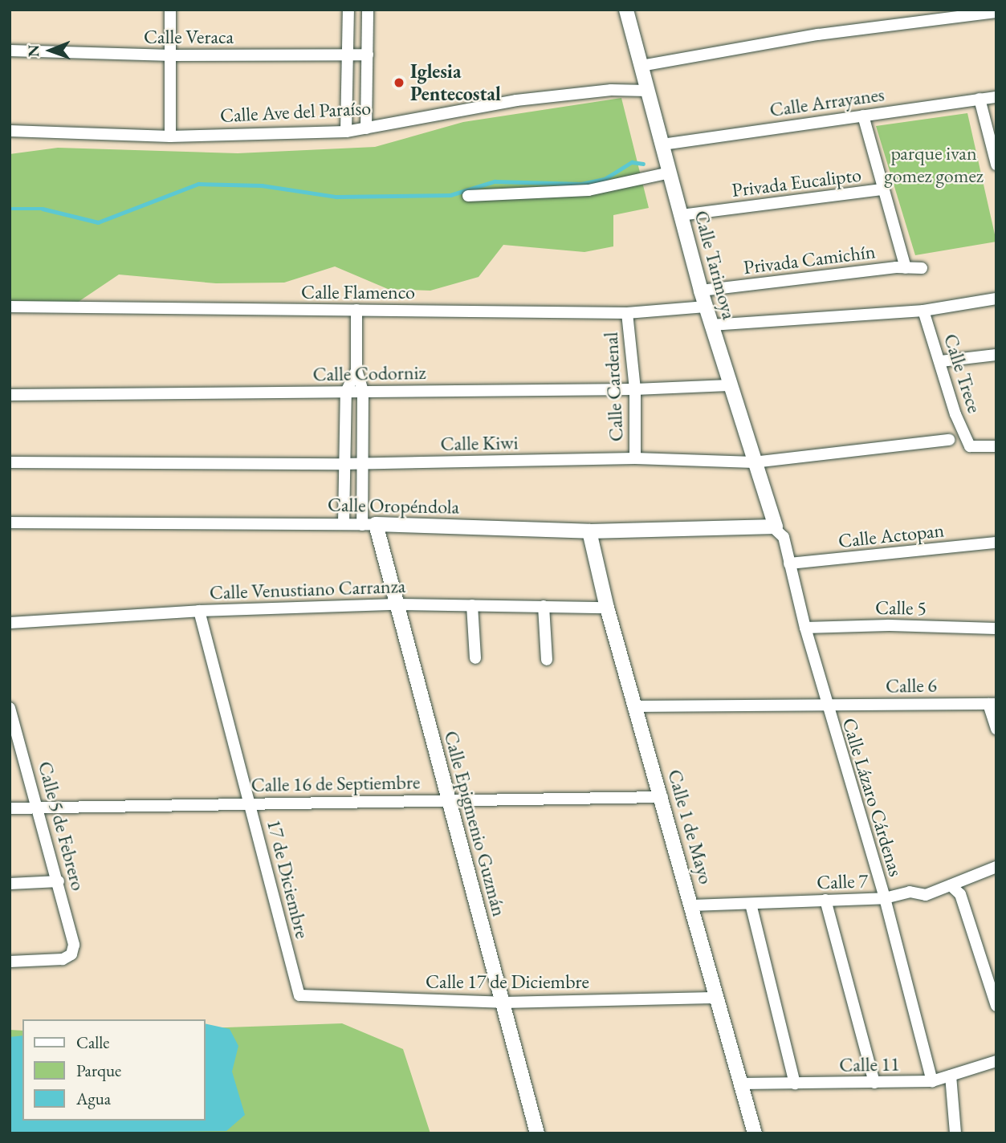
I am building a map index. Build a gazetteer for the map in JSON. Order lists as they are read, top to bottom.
{
  "streets": {
    "street": [
      "Calle Veraca",
      "Calle Arrayanes",
      "Calle Ave del Paraíso",
      "Privada Eucalipto",
      "Privada Camichín",
      "Calle Tarimoya",
      "Calle Flamenco",
      "Calle Codorniz",
      "Calle Trece",
      "Calle Cardenal",
      "Calle Kiwi",
      "Calle Oropéndola",
      "Calle Actopan",
      "Calle Venustiano Carranza",
      "Calle 5",
      "Calle 6",
      "Calle 16 de Septiembre",
      "Calle Lázaro Cárdenas",
      "Calle Epigmenio Guzmán",
      "Calle 5 de Febrero",
      "Calle 1 de Mayo",
      "17 de Diciembre",
      "Calle 7",
      "Calle 17 de Diciembre",
      "Calle 11"
    ]
  },
  "crossings": [
    ["Calle Arrayanes", "Calle Tarimoya"],
    ["Calle Ave del Paraíso", "Calle Tarimoya"],
    ["Privada Eucalipto", "Calle Tarimoya"],
    ["Privada Camichín", "Calle Tarimoya"],
    ["Calle Tarimoya", "Calle Flamenco"],
    ["Calle Tarimoya", "Calle Codorniz"],
    ["Calle Tarimoya", "Calle Kiwi"],
    ["Calle Tarimoya", "Calle Oropéndola"],
    ["Calle Tarimoya", "Calle Lázaro Cárdenas"],
    ["Calle Flamenco", "Calle Cardenal"],
    ["Calle Codorniz", "Calle Cardenal"],
    ["Calle Cardenal", "Calle Kiwi"],
    ["Calle Oropéndola", "Calle Lázaro Cárdenas"],
    ["Calle Oropéndola", "Calle Epigmenio Guzmán"],
    ["Calle Oropéndola", "Calle 1 de Mayo"],
    ["Calle Actopan", "Calle Lázaro Cárdenas"],
    ["Calle Venustiano Carranza", "Calle Epigmenio Guzmán"],
    ["Calle Venustiano Carranza", "Calle 1 de Mayo"],
    ["Calle Venustiano Carranza", "17 de Diciembre"],
    ["Calle 5", "Calle Lázaro Cárdenas"],
    ["Calle 6", "Calle Lázaro Cárdenas"],
    ["Calle 6", "Calle 1 de Mayo"],
    ["Calle 16 de Septiembre", "Calle Epigmenio Guzmán"],
    ["Calle 16 de Septiembre", "Calle 5 de Febrero"],
    ["Calle 16 de Septiembre", "Calle 1 de Mayo"],
    ["Calle 16 de Septiembre", "17 de Diciembre"],
    ["Calle Lázaro Cárdenas", "Calle 7"],
    ["Calle Lázaro Cárdenas", "Calle 11"],
    ["Calle Epigmenio Guzmán", "Calle 17 de Diciembre"],
    ["Calle 1 de Mayo", "Calle 7"],
    ["Calle 1 de Mayo", "Calle 17 de Diciembre"],
    ["Calle 1 de Mayo", "Calle 11"],
    ["17 de Diciembre", "Calle 17 de Diciembre"]
  ],
  "parks": ["parque ivan gomez gomez"],
  "places": ["Iglesia Pentecostal"],
  "legend": ["Calle", "Parque", "Agua"],
  "north": "left"
}
